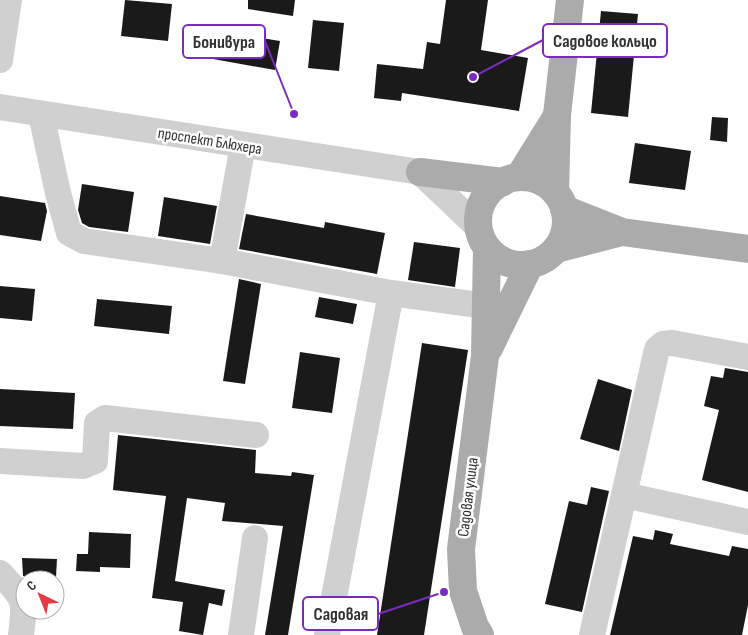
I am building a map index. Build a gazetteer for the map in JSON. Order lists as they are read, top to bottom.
{
  "streets": {
    "main road": ["Садовая улица"],
    "street": ["проспект Блюхера"]
  },
  "places": ["Садовое кольцо", "Бонивура", "Садовая"],
  "north": "top left"
}
